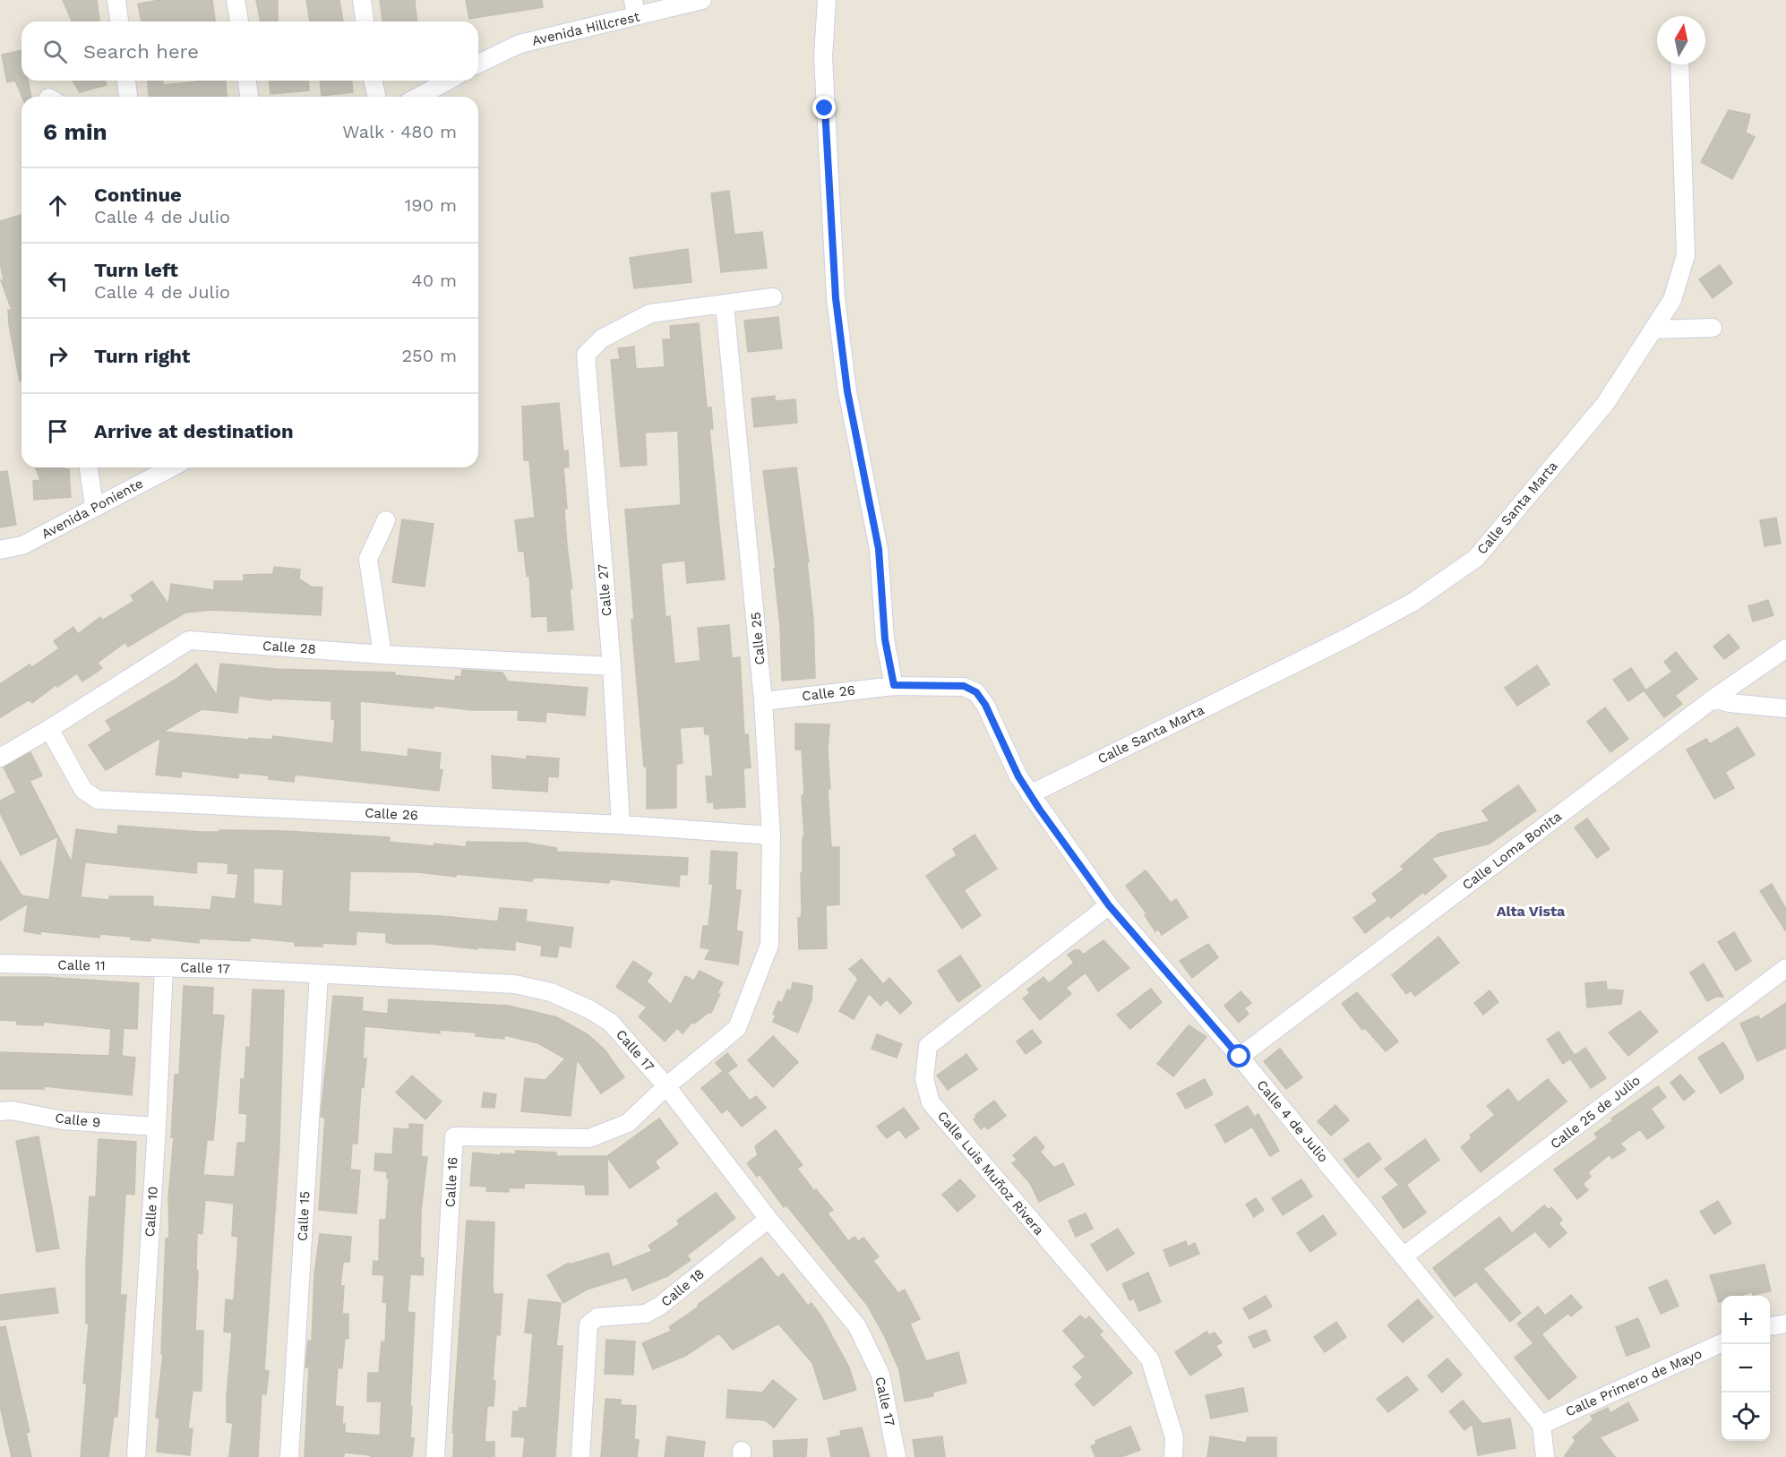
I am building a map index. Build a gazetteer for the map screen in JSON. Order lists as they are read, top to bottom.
{
  "streets": {
    "street": [
      "Avenida Hillcrest",
      "Calle Santa Marta",
      "Avenida Poniente",
      "Calle 27",
      "Calle 25",
      "Calle 28",
      "Calle 26",
      "Calle Loma Bonita",
      "Calle 11",
      "Calle 17",
      "Calle 25 de Julio",
      "Calle 9",
      "Calle 4 de Julio",
      "Calle Luis Muñoz Rivera",
      "Calle 16",
      "Calle 10",
      "Calle 15",
      "Calle 18",
      "Calle Primero de Mayo"
    ]
  },
  "crossings": [
    ["Calle Santa Marta", "Calle 4 de Julio"],
    ["Calle 27", "Calle 25"],
    ["Calle 27", "Calle 28"],
    ["Calle 27", "Calle 26"],
    ["Calle 25", "Calle 26"],
    ["Calle 25", "Calle 17"],
    ["Calle 25", "Calle 16"],
    ["Calle 28", "Calle 26"],
    ["Calle 26", "Calle 4 de Julio"],
    ["Calle Loma Bonita", "Calle 4 de Julio"],
    ["Calle 11", "Calle 17"],
    ["Calle 11", "Calle 10"],
    ["Calle 17", "Calle 16"],
    ["Calle 17", "Calle 10"],
    ["Calle 17", "Calle 15"],
    ["Calle 17", "Calle 18"],
    ["Calle 25 de Julio", "Calle 4 de Julio"],
    ["Calle 9", "Calle 10"],
    ["Calle 4 de Julio", "Calle Luis Muñoz Rivera"],
    ["Calle 4 de Julio", "Calle Primero de Mayo"]
  ],
  "districts": ["Alta Vista"],
  "north": "top",
  "page": {
    "search": "Search here",
    "heading": ["6 min", "Walk · 480 m"],
    "list": [
      ["Continue", "Calle 4 de Julio", "190 m"],
      ["Turn left", "Calle 4 de Julio", "40 m"],
      ["Turn right", "250 m"],
      "Arrive at destination"
    ],
    "map_buttons": ["+", "−"]
  }
}
